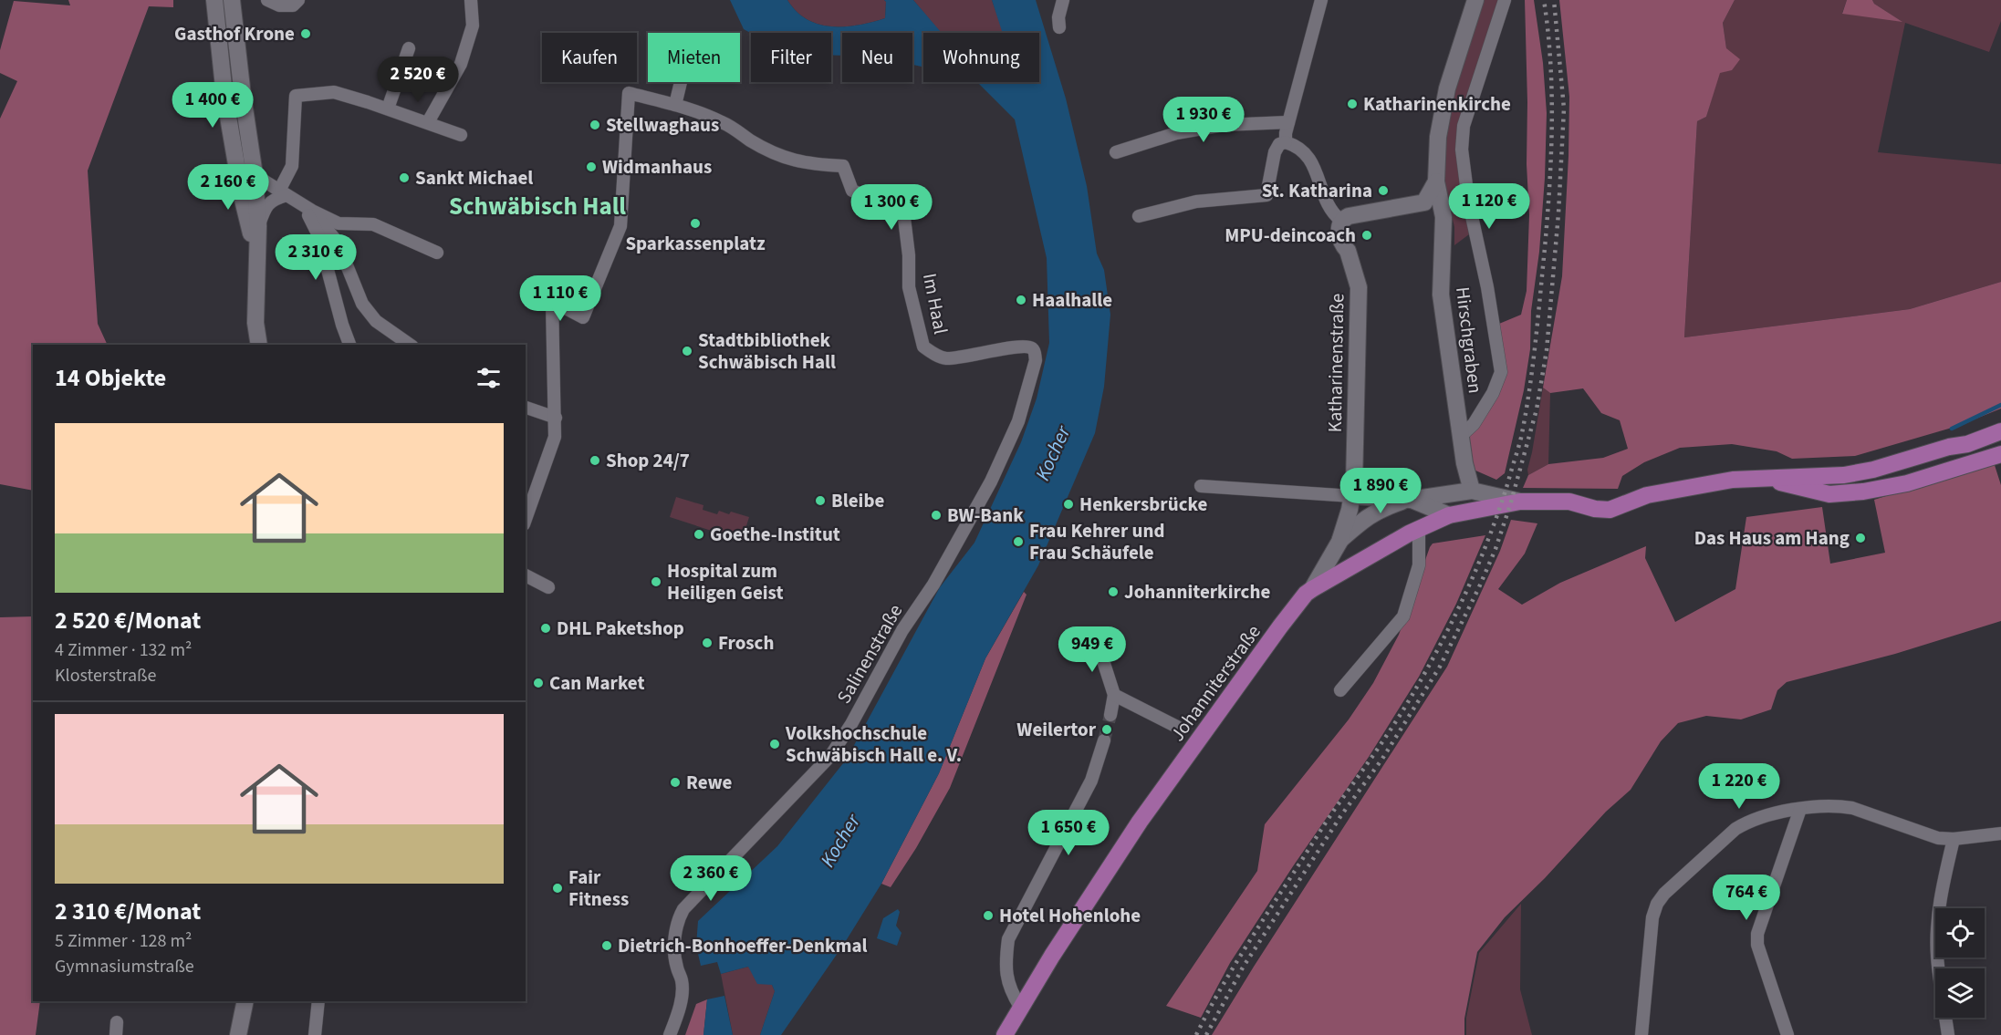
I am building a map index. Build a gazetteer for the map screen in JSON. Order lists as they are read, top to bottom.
{
  "streets": {
    "main road": ["Johanniterstraße"],
    "street": [
      "Im Haal",
      "Hirschgraben",
      "Katharinenstraße",
      "Salinenstraße"
    ]
  },
  "crossings": [
    ["Im Haal", "Salinenstraße"],
    ["Katharinenstraße", "Johanniterstraße"]
  ],
  "districts": ["Schwäbisch Hall"],
  "water": ["Kocher"],
  "places": [
    "Gasthof Krone",
    "Katharinenkirche",
    "Stellwaghaus",
    "Widmanhaus",
    "Sankt Michael",
    "St. Katharina",
    "Sparkassenplatz",
    "MPU-deincoach",
    "Haalhalle",
    "Stadtbibliothek Schwäbisch Hall",
    "Shop 24/7",
    "Bleibe",
    "Henkersbrücke",
    "BW-Bank",
    "Goethe-Institut",
    "Das Haus am Hang",
    "Frau Kehrer und Frau Schäufele",
    "Hospital zum Heiligen Geist",
    "Johanniterkirche",
    "DHL Paketshop",
    "Frosch",
    "Can Market",
    "Weilertor",
    "Volkshochschule Schwäbisch Hall e. V.",
    "Rewe",
    "Fair Fitness",
    "Hotel Hohenlohe",
    "Dietrich-Bonhoeffer-Denkmal"
  ],
  "page": {
    "chip": [
      "Kaufen",
      "Mieten",
      "Filter",
      "Neu",
      "Wohnung"
    ],
    "price": [
      "2 520 €",
      "1 400 €",
      "1 930 €",
      "2 160 €",
      "1 120 €",
      "1 300 €",
      "2 310 €",
      "1 110 €",
      "1 890 €",
      "949 €",
      "1 220 €",
      "1 650 €",
      "2 360 €",
      "764 €"
    ],
    "heading": "14 Objekte",
    "list": [
      {
        "name": "2 520 €/Monat",
        "note": "4 Zimmer · 132 m² · Klosterstraße"
      },
      {
        "name": "2 310 €/Monat",
        "note": "5 Zimmer · 128 m² · Gymnasiumstraße"
      }
    ]
  }
}
